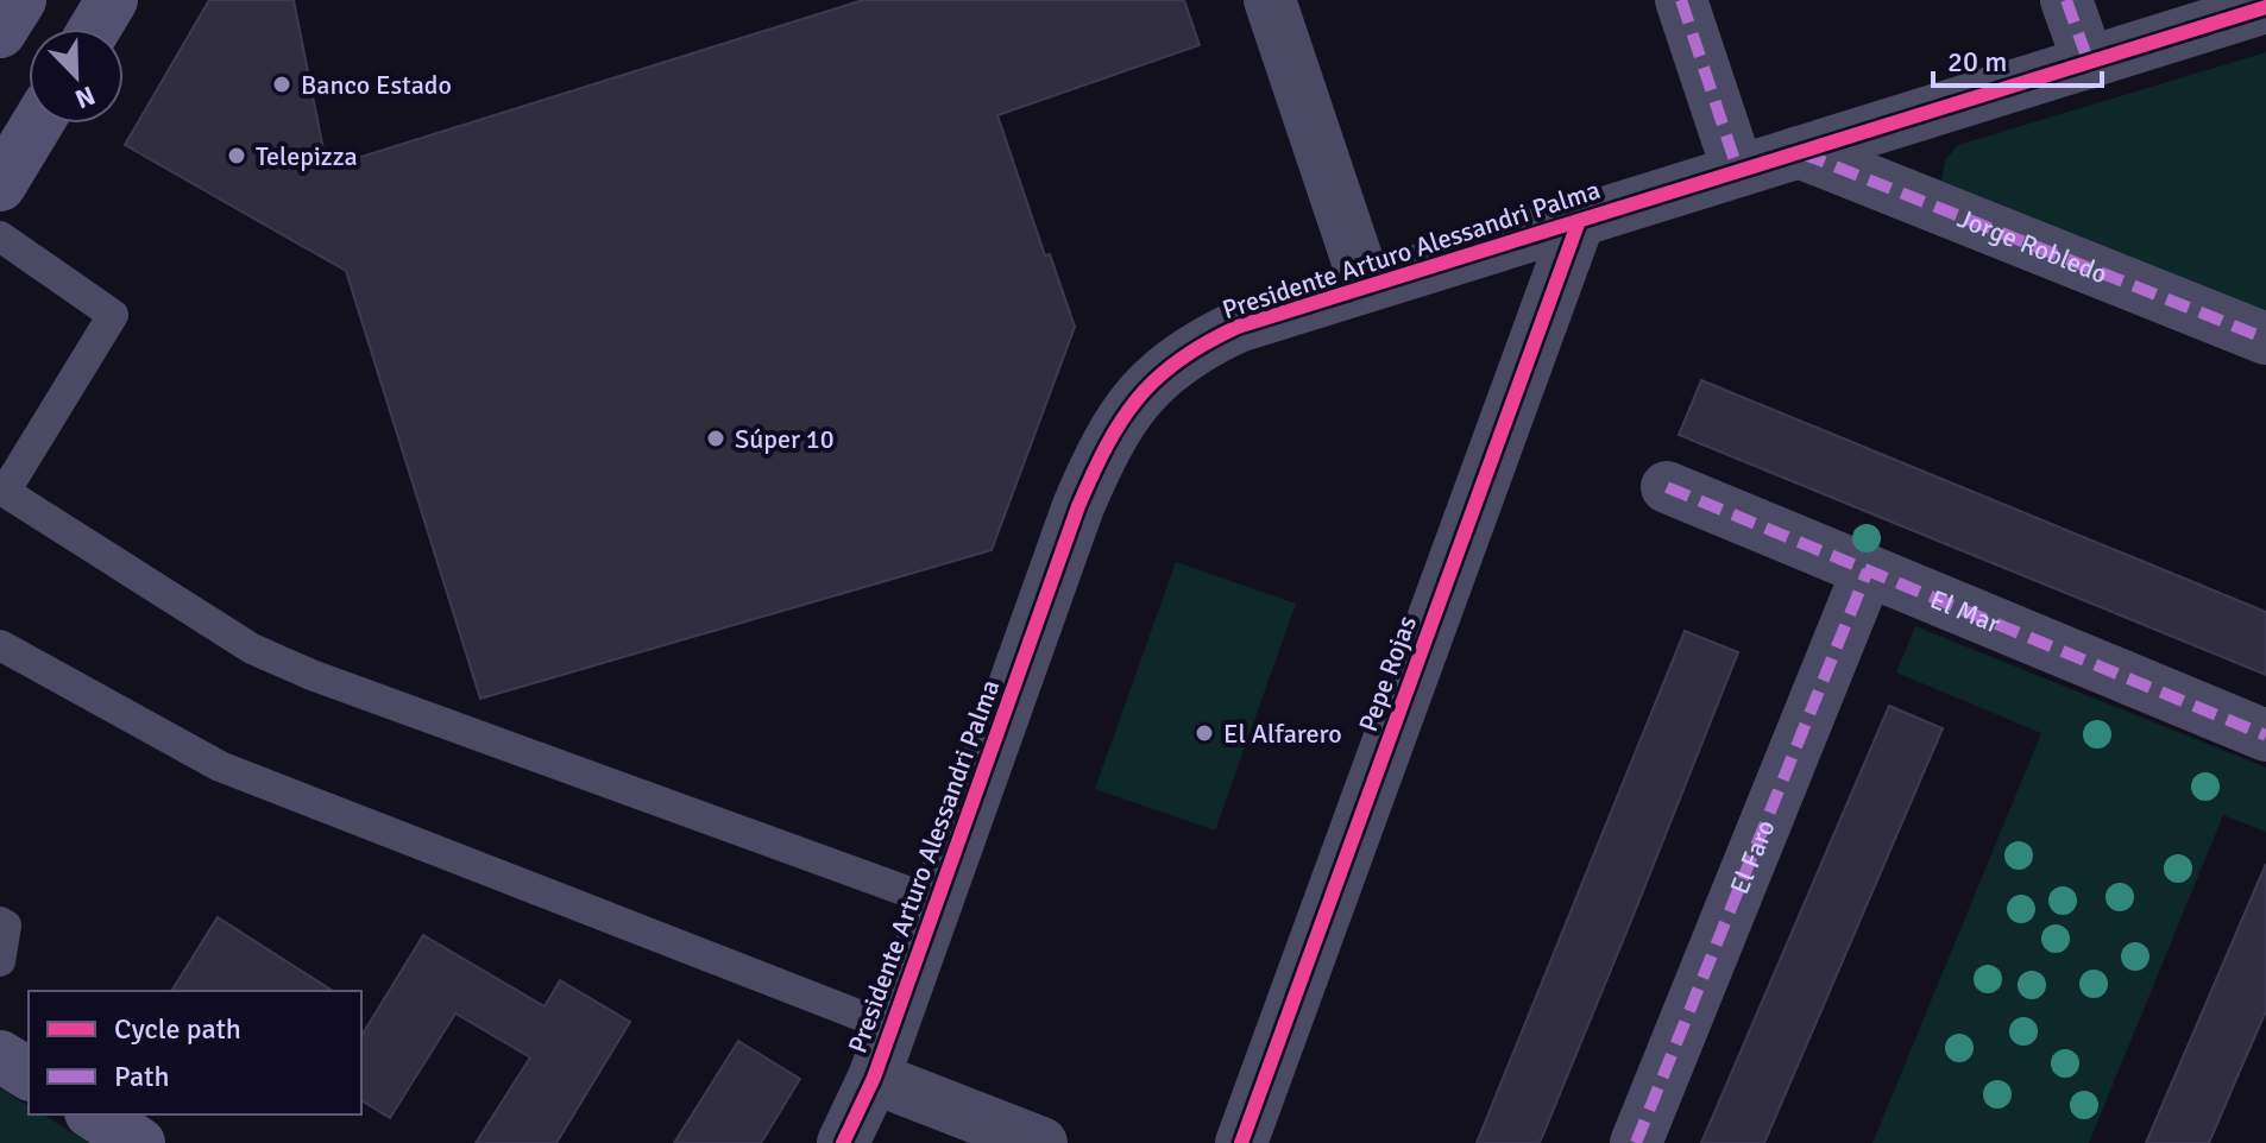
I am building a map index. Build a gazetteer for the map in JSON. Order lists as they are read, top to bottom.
{
  "streets": {
    "street": [
      "Jorge Robledo",
      "Presidente Arturo Alessandri Palma",
      "El Mar",
      "Pepe Rojas",
      "El Faro"
    ]
  },
  "crossings": [
    ["Jorge Robledo", "Presidente Arturo Alessandri Palma"],
    ["Presidente Arturo Alessandri Palma", "Pepe Rojas"],
    ["El Mar", "El Faro"]
  ],
  "places": [
    "Banco Estado",
    "Telepizza",
    "Súper 10",
    "El Alfarero"
  ],
  "legend": ["Cycle path", "Path"],
  "scale_bar": "20 m",
  "north": "bottom right"
}
